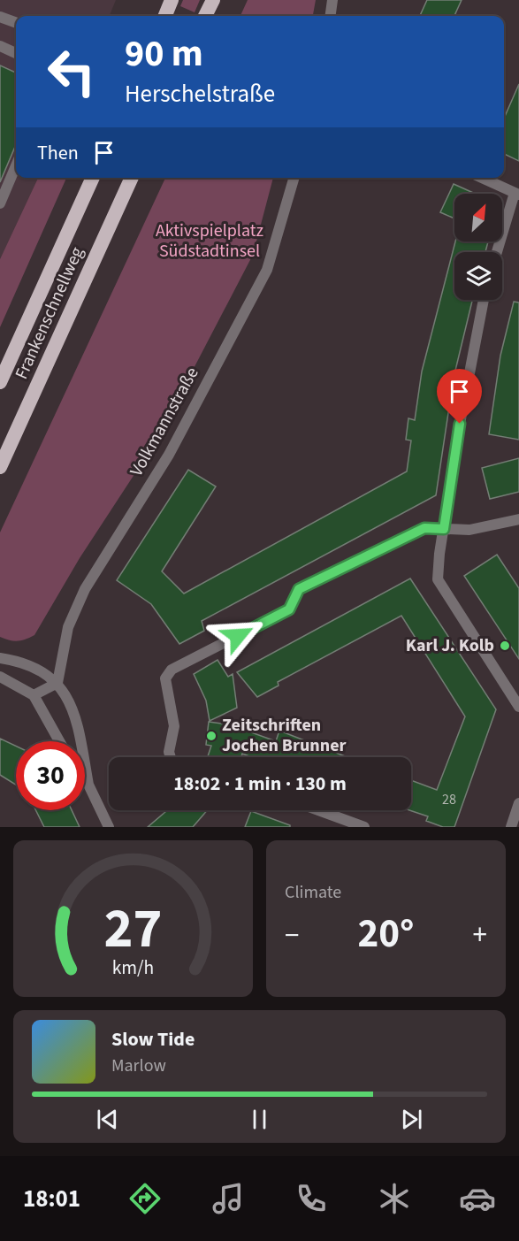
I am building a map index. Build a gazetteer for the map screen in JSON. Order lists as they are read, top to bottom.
{
  "streets": {
    "highway": ["Frankenschnellweg"],
    "street": ["Volkmannstraße"]
  },
  "parks": ["Aktivspielplatz Südstadtinsel"],
  "places": ["Karl J. Kolb", "Zeitschriften Jochen Brunner"],
  "house_numbers": ["28"],
  "north": "top right",
  "page": {
    "turn": ["90 m", "Herschelstraße"],
    "then": "Then",
    "limit": "30",
    "trip": "18:02 · 1 min · 130 m",
    "tile": "Climate",
    "heat": ["−", "20°", "+"],
    "song": ["Slow Tide", "Marlow"],
    "tabs": "18:01",
    "gauge": ["27", "km/h"]
  }
}
